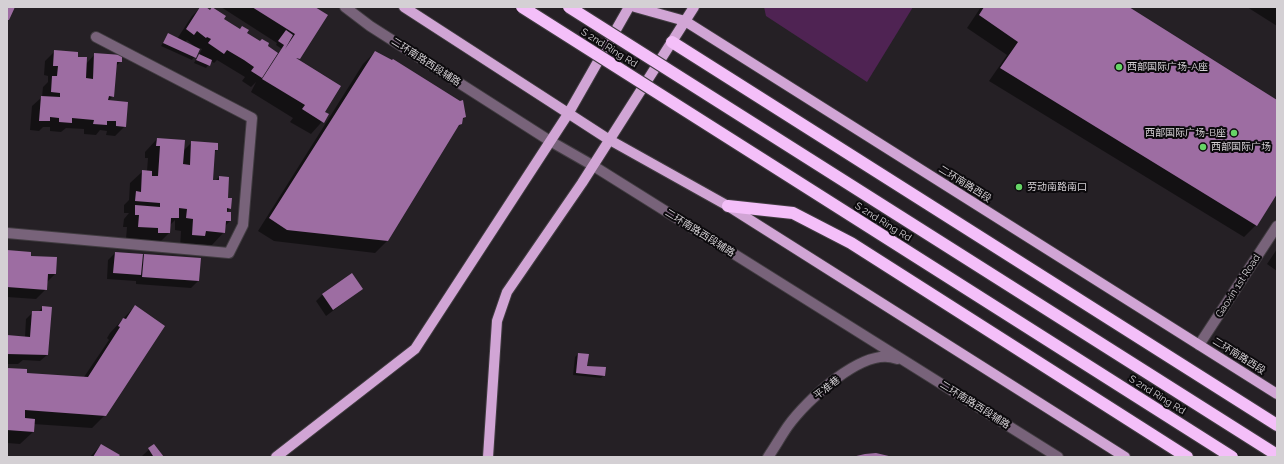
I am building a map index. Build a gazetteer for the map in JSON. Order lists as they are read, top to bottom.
{
  "streets": {
    "highway": ["S 2nd Ring Rd"],
    "main road": ["二环南路西段"],
    "street": ["二环南路西段辅路", "Gaoxin 1st Road", "平准巷"]
  },
  "crossings": [
    ["二环南路西段辅路", "平准巷"],
    ["二环南路西段", "Gaoxin 1st Road"]
  ],
  "places": [
    "西部国际广场-A座",
    "西部国际广场-B座",
    "西部国际广场",
    "劳动南路南口"
  ]
}
